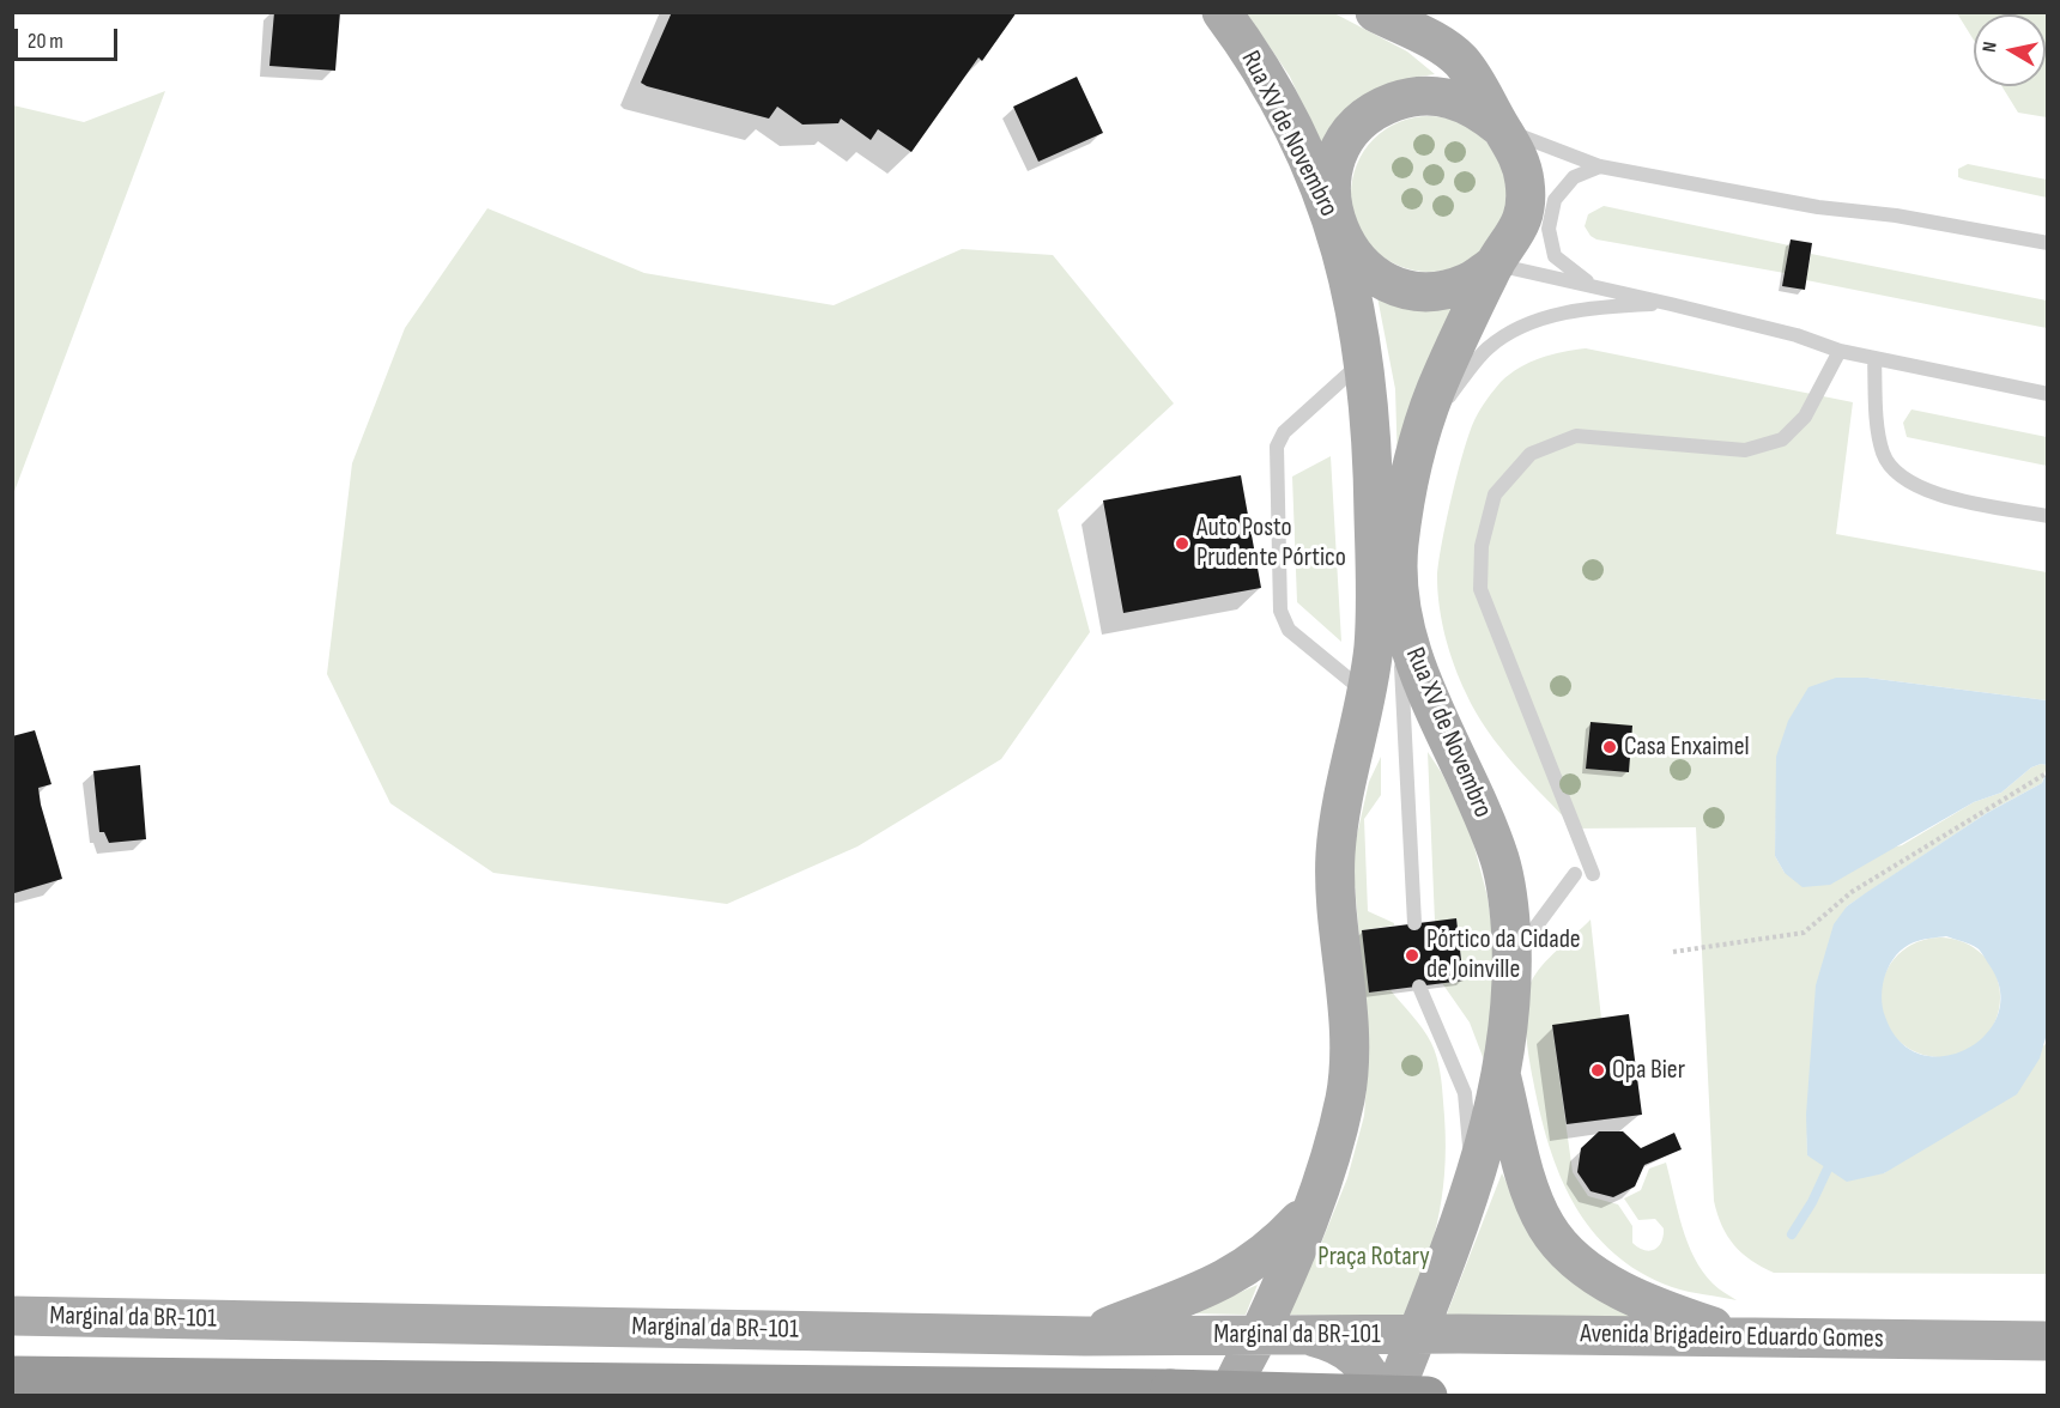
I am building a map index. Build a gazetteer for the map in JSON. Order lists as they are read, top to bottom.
{
  "streets": {
    "main road": ["Rua XV de Novembro", "Marginal da BR-101", "Avenida Brigadeiro Eduardo Gomes"]
  },
  "crossings": [
    ["Rua XV de Novembro", "Marginal da BR-101"],
    ["Rua XV de Novembro", "Avenida Brigadeiro Eduardo Gomes"],
    ["Marginal da BR-101", "Avenida Brigadeiro Eduardo Gomes"]
  ],
  "parks": ["Praça Rotary"],
  "places": [
    "Auto Posto Prudente Pórtico",
    "Casa Enxaimel",
    "Pórtico da Cidade de Joinville",
    "Opa Bier"
  ],
  "scale_bar": "20 m",
  "north": "left"
}
